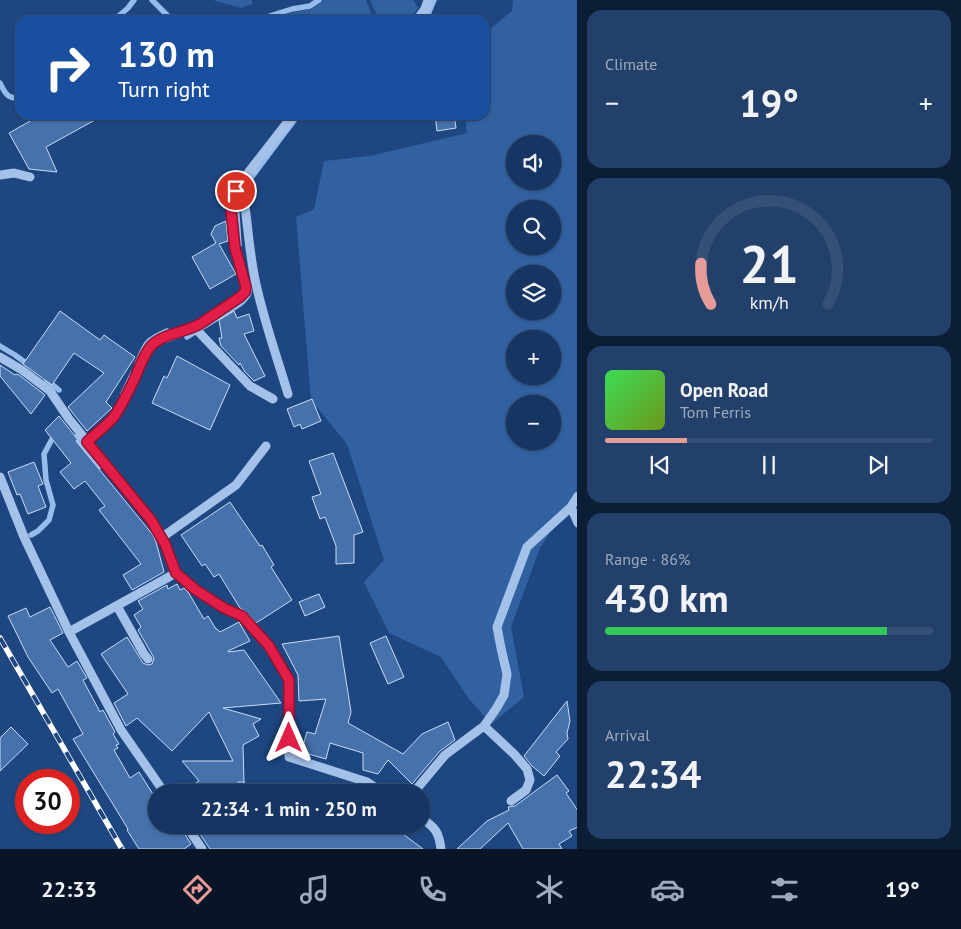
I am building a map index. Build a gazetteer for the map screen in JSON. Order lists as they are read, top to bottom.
{
  "page": {
    "tile": [
      "Climate",
      ["Range · 86%", "430 km"],
      ["Arrival", "22:34"]
    ],
    "turn": ["130 m", "Turn right"],
    "heat": ["−", "19°", "+"],
    "map_buttons": ["+", "−"],
    "song": ["Open Road", "Tom Ferris"],
    "limit": "30",
    "trip": "22:34 · 1 min · 250 m",
    "tabs": ["22:33", "19°"],
    "gauge": ["21", "km/h"]
  }
}
